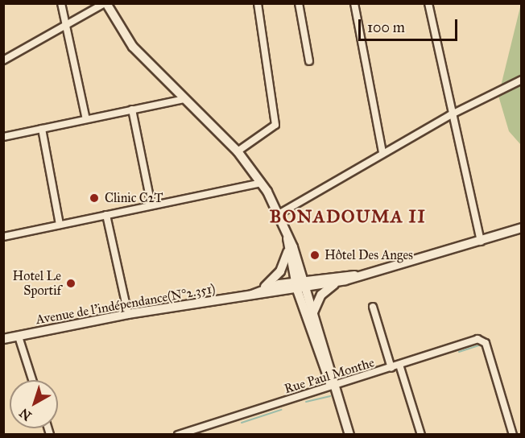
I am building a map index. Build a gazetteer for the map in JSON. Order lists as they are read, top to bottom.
{
  "streets": {
    "main road": ["Avenue de l'indépendance(N°2.351)"],
    "street": ["Rue Paul Monthe"]
  },
  "districts": ["BONADOUMA II"],
  "places": ["Clinic C2T", "Hôtel Des Anges", "Hotel Le Sportif"],
  "scale_bar": "100 m",
  "north": "bottom left"
}
